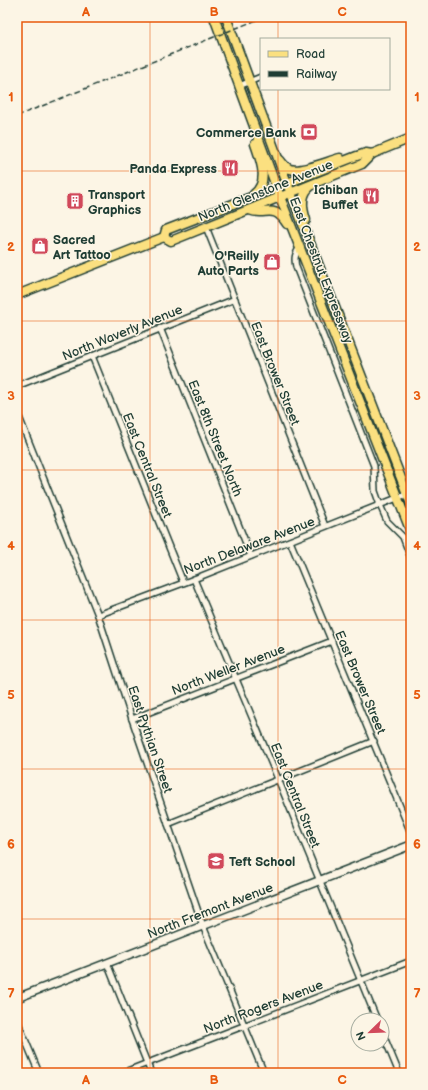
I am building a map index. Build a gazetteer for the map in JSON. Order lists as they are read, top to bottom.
{
  "streets": {
    "main road": ["North Glenstone Avenue", "East Chestnut Expressway"],
    "street": [
      "North Waverly Avenue",
      "East Brower Street",
      "East 8th Street North",
      "East Central Street",
      "North Delaware Avenue",
      "North Weller Avenue",
      "East Pythian Street",
      "North Fremont Avenue",
      "North Rogers Avenue"
    ]
  },
  "crossings": [
    ["North Glenstone Avenue", "East Chestnut Expressway"],
    ["North Glenstone Avenue", "East Brower Street"],
    ["East Chestnut Expressway", "North Delaware Avenue"],
    ["North Waverly Avenue", "East Brower Street"],
    ["North Waverly Avenue", "East 8th Street North"],
    ["North Waverly Avenue", "East Central Street"],
    ["East Brower Street", "North Delaware Avenue"],
    ["East Brower Street", "North Weller Avenue"],
    ["East 8th Street North", "North Delaware Avenue"],
    ["East Central Street", "North Delaware Avenue"],
    ["East Central Street", "North Weller Avenue"],
    ["East Central Street", "North Fremont Avenue"],
    ["East Central Street", "North Rogers Avenue"],
    ["North Delaware Avenue", "East Pythian Street"],
    ["North Weller Avenue", "East Pythian Street"],
    ["East Pythian Street", "North Fremont Avenue"],
    ["East Pythian Street", "North Rogers Avenue"]
  ],
  "places": {
    "bank": ["Commerce Bank"],
    "restaurant": ["Panda Express", "Ichiban Buffet"],
    "building": ["Transport Graphics"],
    "shop": ["Sacred Art Tattoo", "O'Reilly Auto Parts"],
    "school or university": ["Teft School"]
  },
  "legend": ["Road", "Railway"],
  "north": "bottom left",
  "grid": {
    "columns": ["A", "B", "C"],
    "rows": [
      "1",
      "2",
      "3",
      "4",
      "5",
      "6",
      "7"
    ]
  }
}
